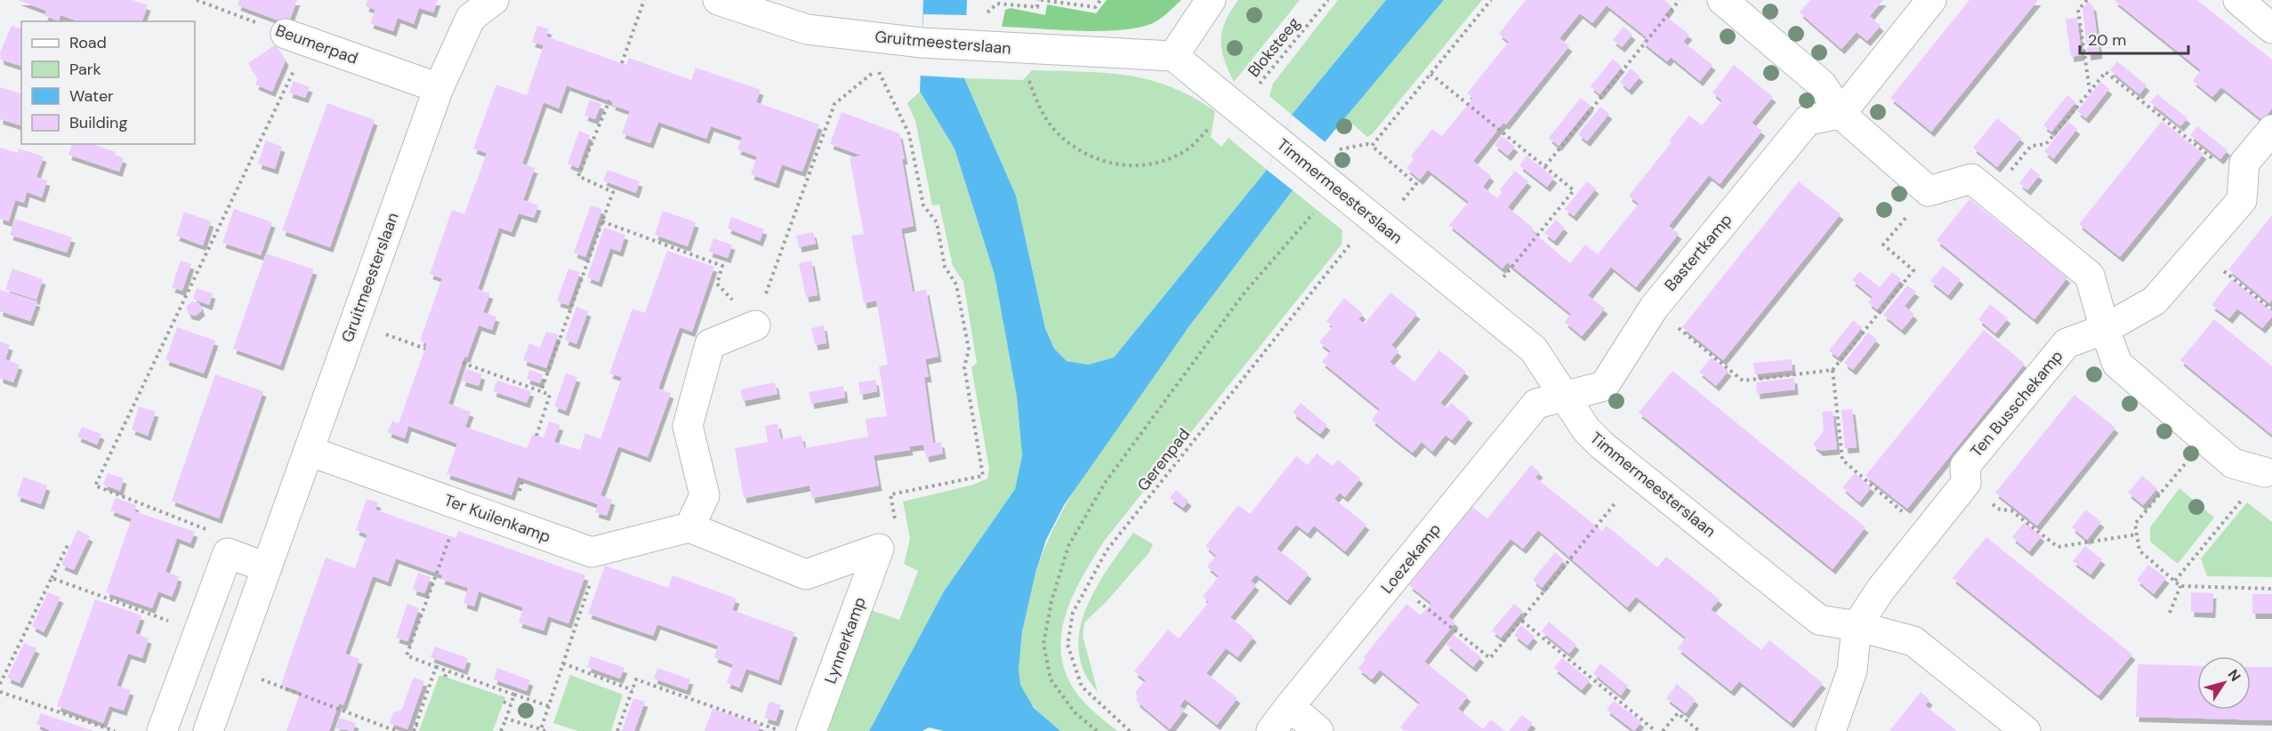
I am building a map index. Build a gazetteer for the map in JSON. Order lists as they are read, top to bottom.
{
  "streets": {
    "street": [
      "Gruitmeesterslaan",
      "Beumerpad",
      "Timmermeesterslaan",
      "Bastertkamp",
      "Ten Busschekamp",
      "Ter Kuilenkamp",
      "Loezekamp",
      "Lynnerkamp"
    ],
    "path": ["Bloksteeg", "Gerenpad"]
  },
  "crossings": [
    ["Gruitmeesterslaan", "Beumerpad"],
    ["Gruitmeesterslaan", "Timmermeesterslaan"],
    ["Gruitmeesterslaan", "Ter Kuilenkamp"],
    ["Bloksteeg", "Timmermeesterslaan"],
    ["Timmermeesterslaan", "Bastertkamp"],
    ["Timmermeesterslaan", "Ten Busschekamp"],
    ["Timmermeesterslaan", "Gerenpad"],
    ["Timmermeesterslaan", "Loezekamp"],
    ["Bastertkamp", "Loezekamp"]
  ],
  "legend": [
    "Road",
    "Park",
    "Water",
    "Building"
  ],
  "scale_bar": "20 m",
  "north": "top right"
}
